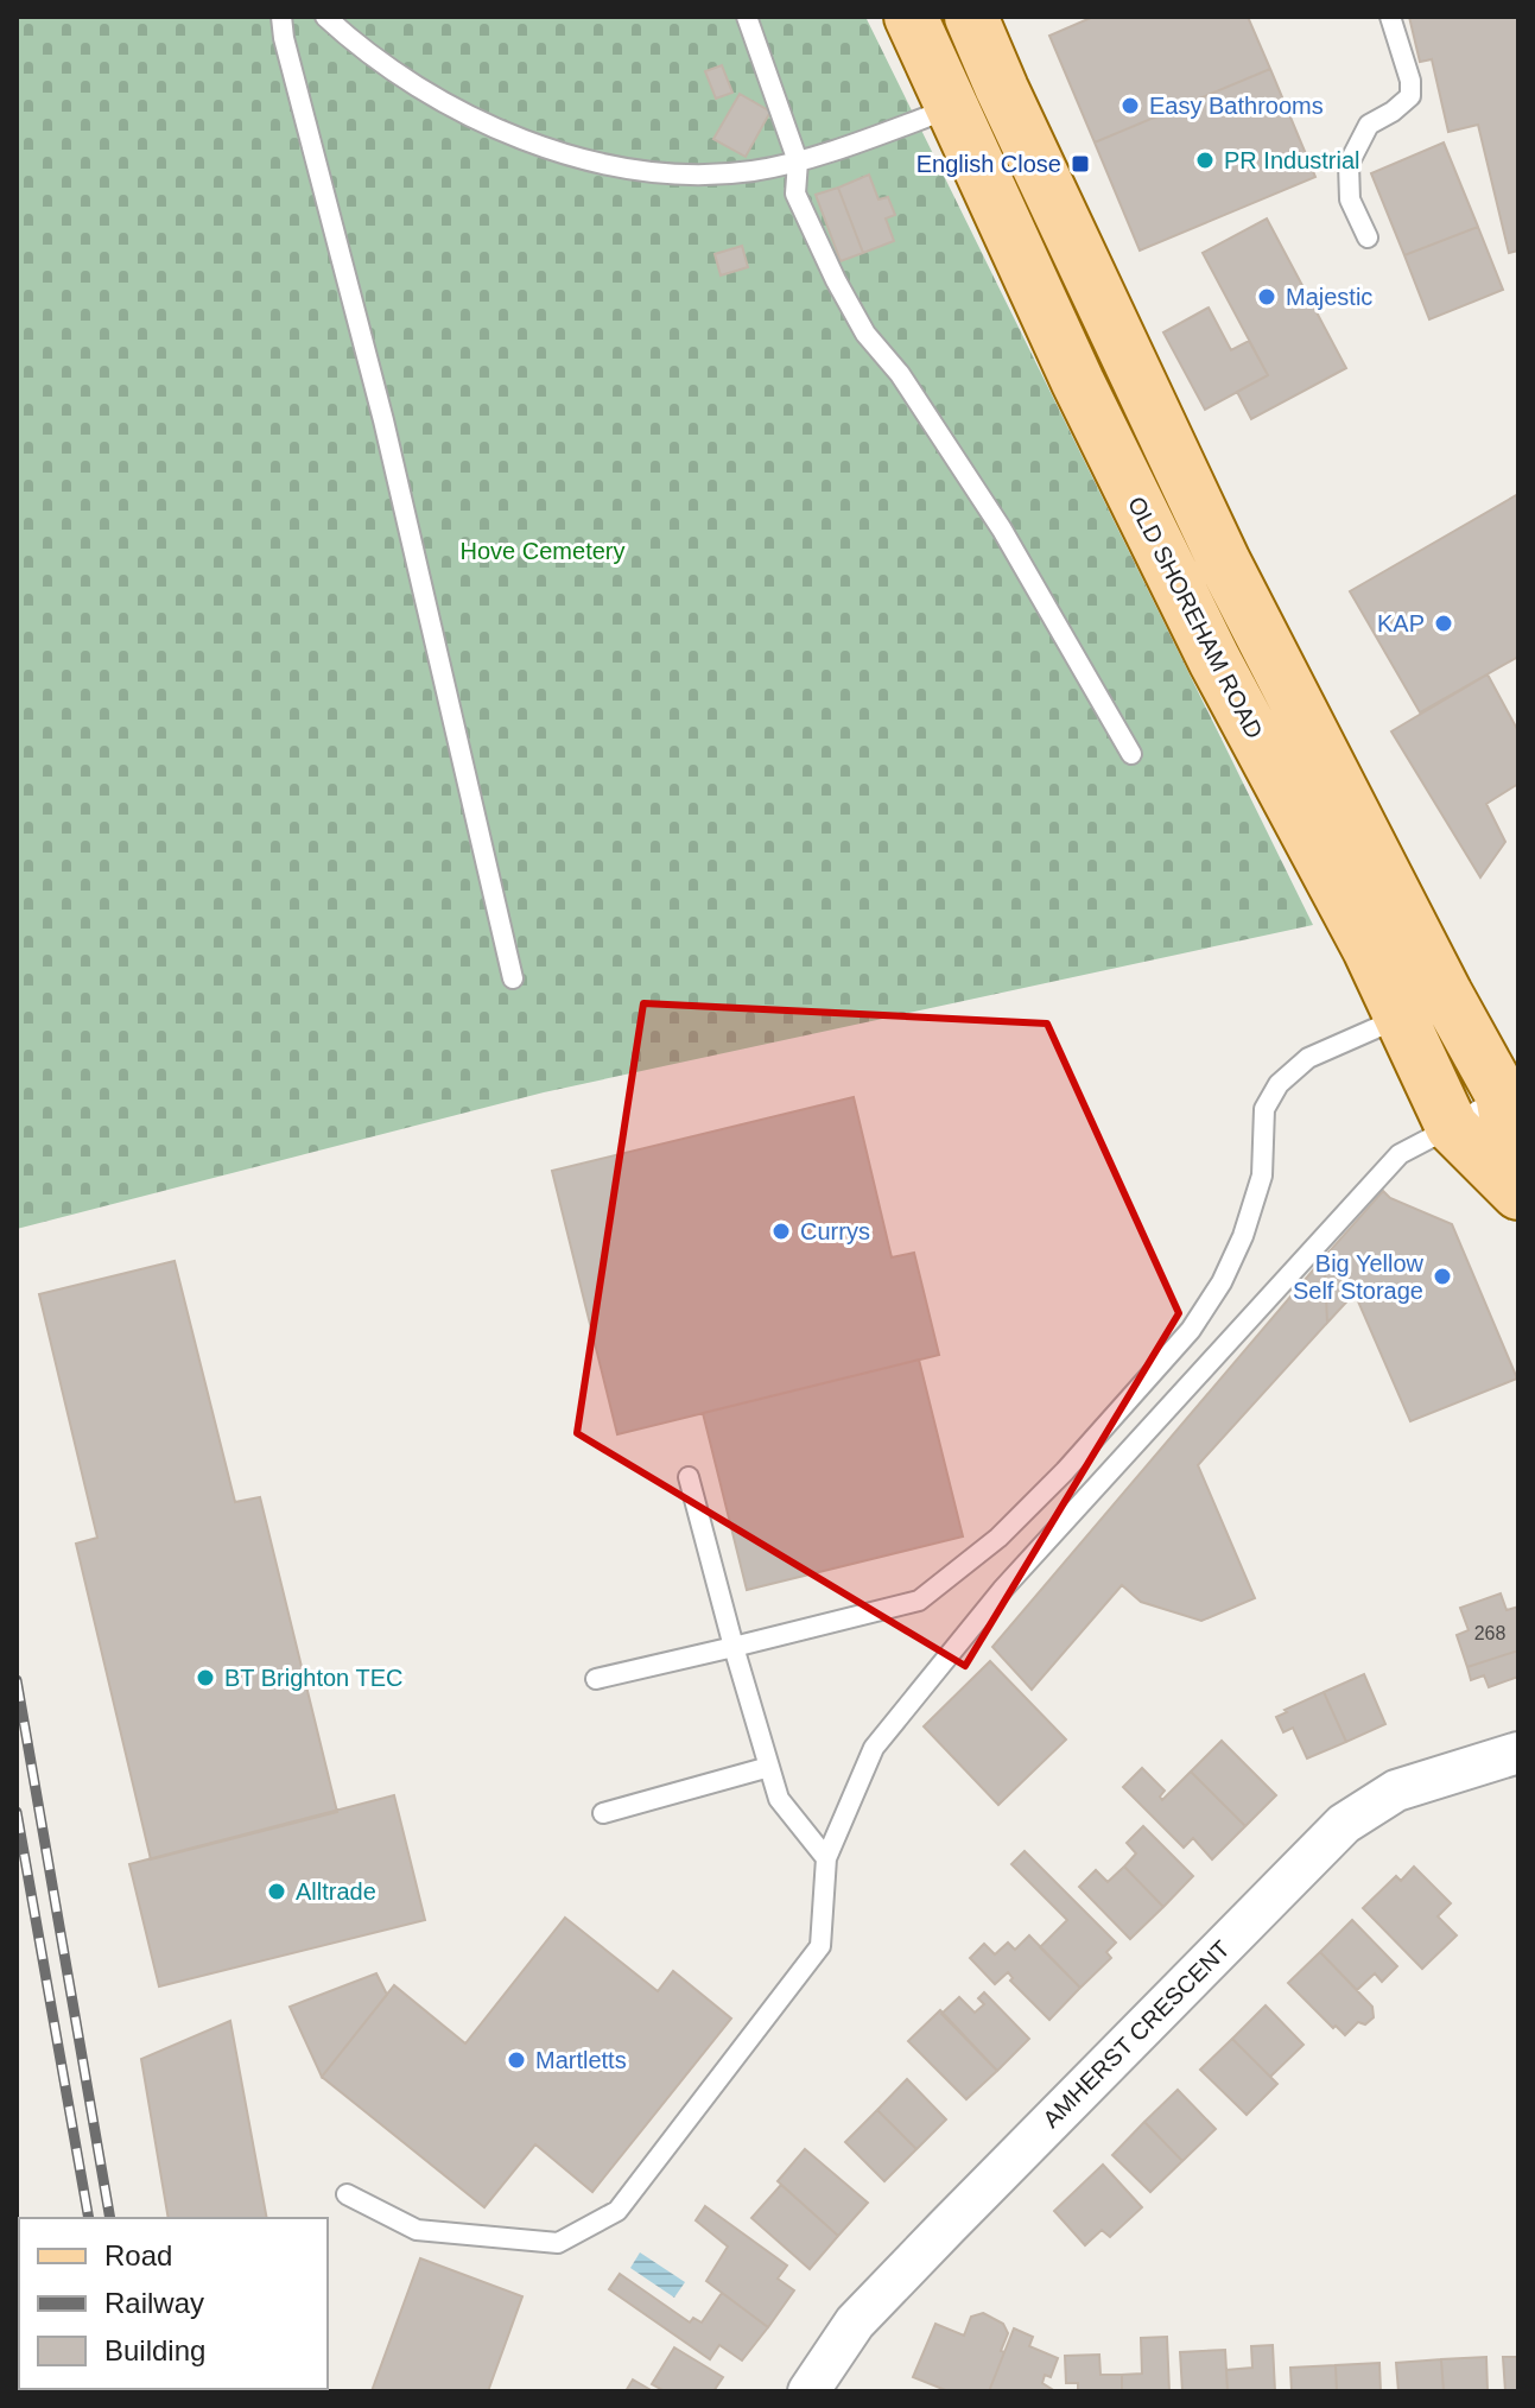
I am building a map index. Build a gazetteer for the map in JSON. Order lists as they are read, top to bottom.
{
  "streets": {
    "street": ["AMHERST CRESCENT"]
  },
  "parks": ["Hove Cemetery"],
  "places": {
    "other": [
      "Easy Bathrooms",
      "PR Industrial",
      "Majestic",
      "KAP",
      "Currys",
      "Big Yellow Self Storage",
      "BT Brighton TEC",
      "Alltrade",
      "Martletts"
    ],
    "transit": ["English Close"]
  },
  "house_numbers": ["268"],
  "legend": ["Road", "Railway", "Building"]
}
